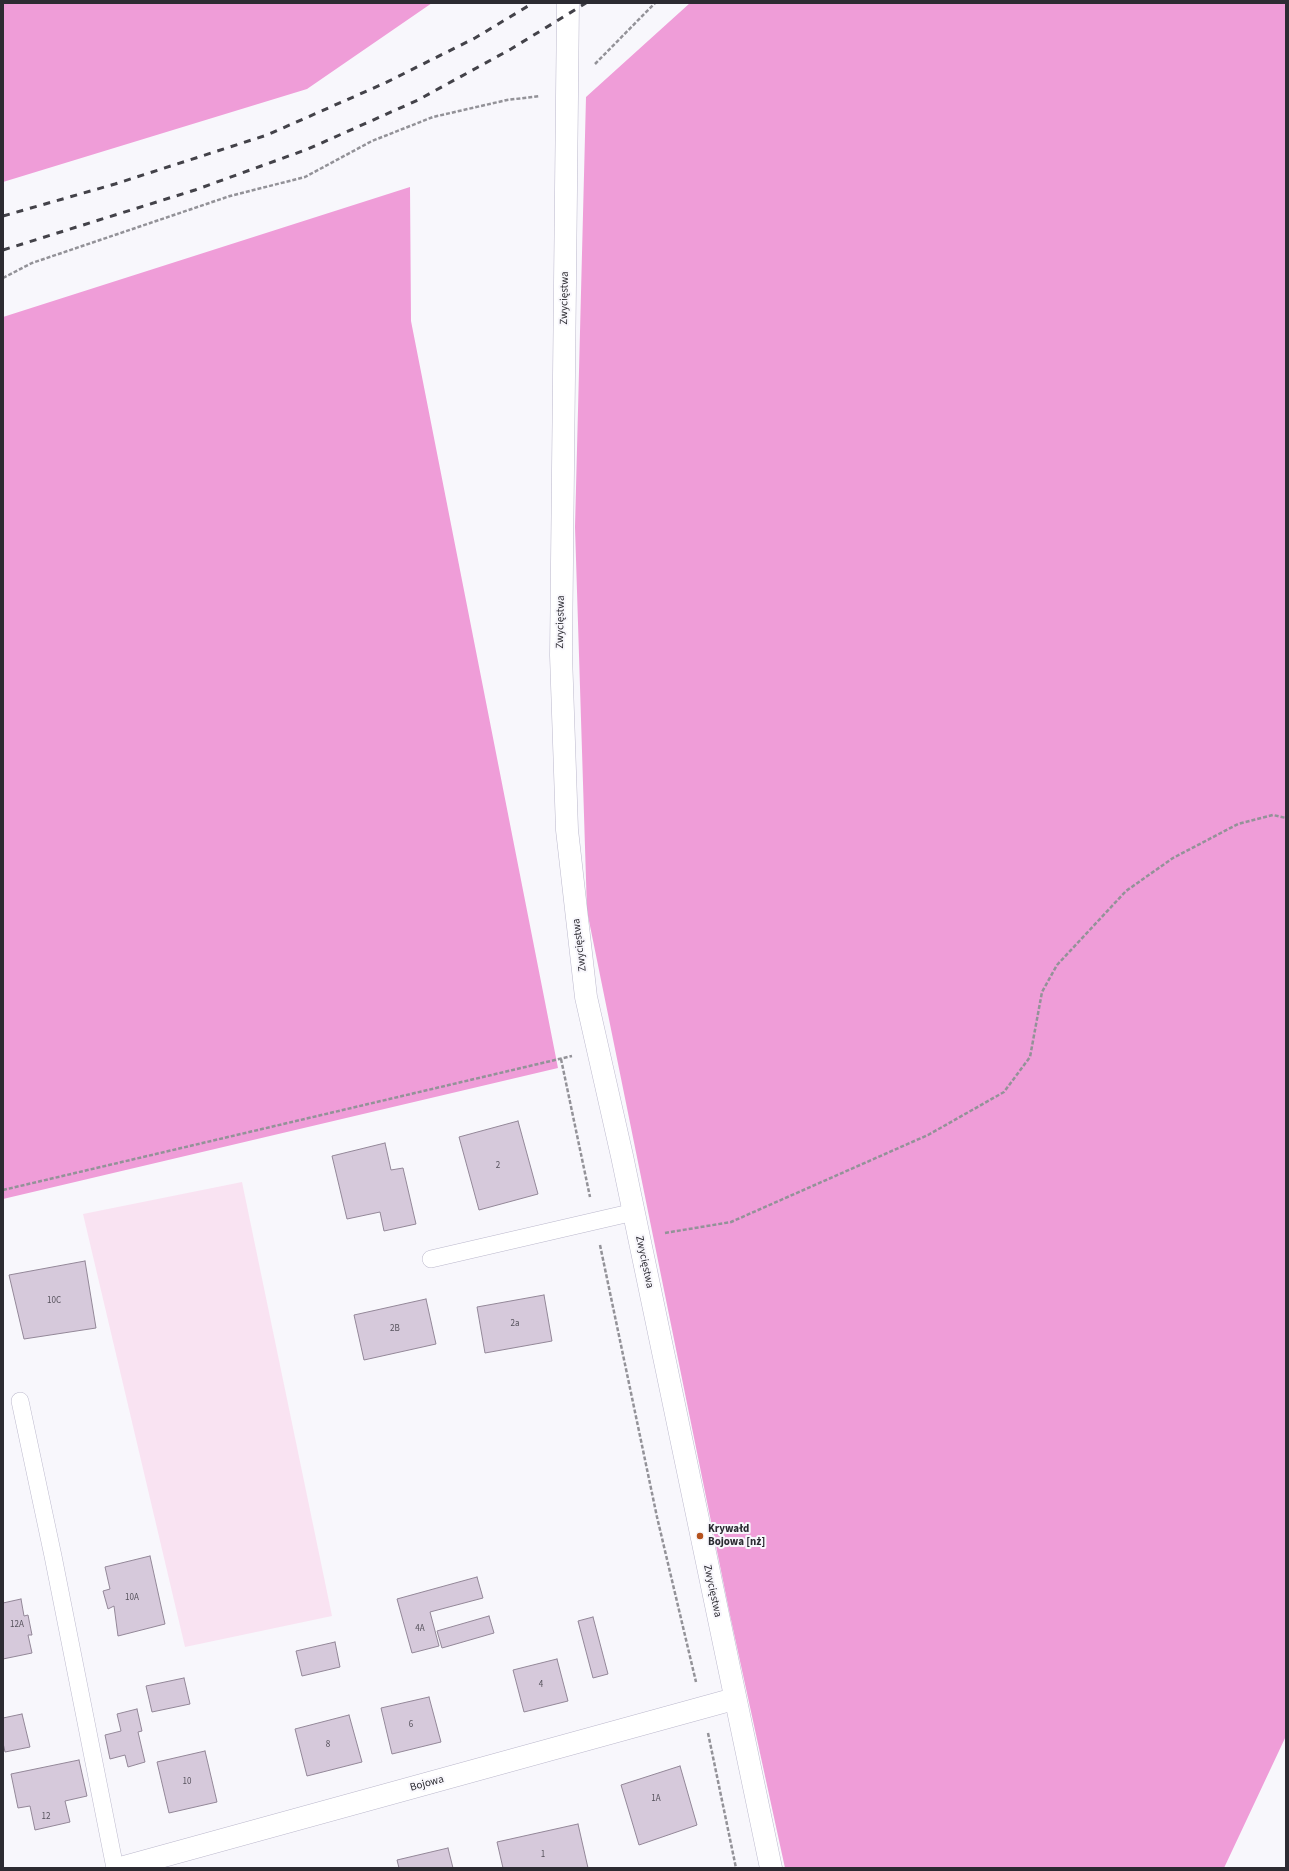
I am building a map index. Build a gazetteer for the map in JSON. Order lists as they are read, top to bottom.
{
  "streets": {
    "main road": ["Zwycięstwa", "Bojowa"]
  },
  "crossings": [
    ["Zwycięstwa", "Bojowa"]
  ],
  "places": ["Krywałd Bojowa [nż]"],
  "house_numbers": [
    "2",
    "10C",
    "2a",
    "2B",
    "10A",
    "12A",
    "4A",
    "4",
    "6",
    "8",
    "10",
    "1A",
    "12",
    "1"
  ]
}
